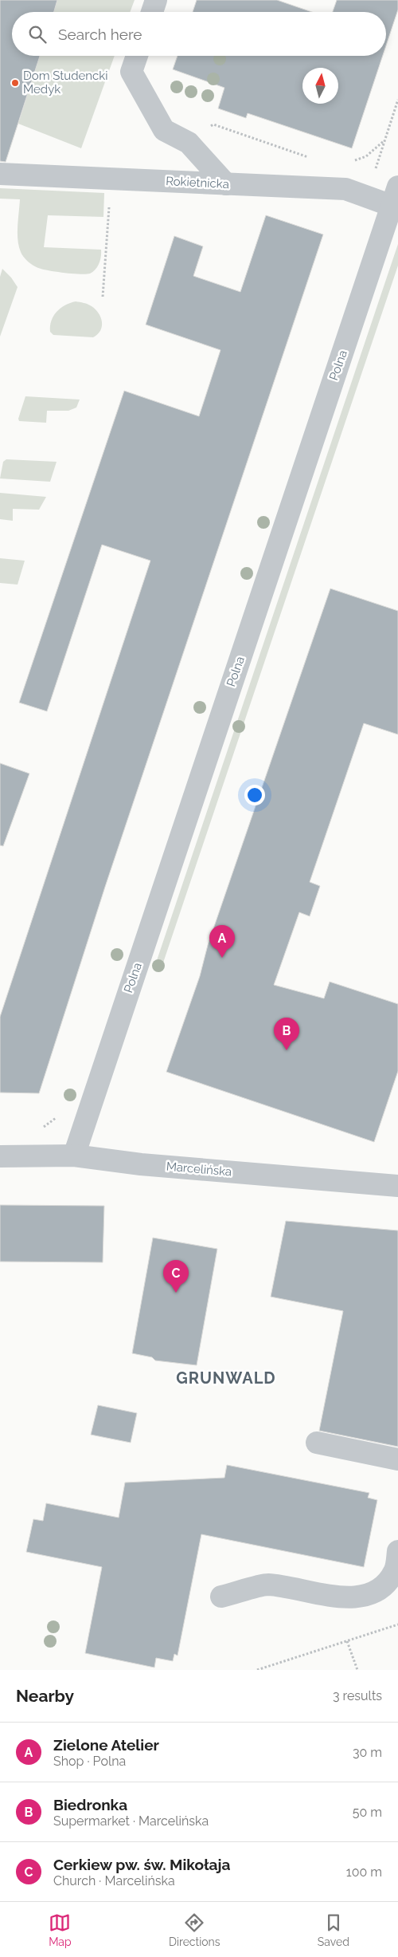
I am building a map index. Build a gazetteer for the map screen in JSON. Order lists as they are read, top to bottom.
{
  "streets": {
    "street": ["Rokietnicka", "Polna", "Marcelińska"]
  },
  "crossings": [
    ["Rokietnicka", "Polna"],
    ["Polna", "Marcelińska"]
  ],
  "districts": ["GRUNWALD"],
  "places": ["Dom Studencki Medyk"],
  "north": "top",
  "page": {
    "search": "Search here",
    "pins": ["A", "B", "C"],
    "heading": ["Nearby", "3 results"],
    "list": [
      {
        "mark": "A",
        "name": "Zielone Atelier",
        "note": "Shop · Polna",
        "value": "30 m"
      },
      {
        "mark": "B",
        "name": "Biedronka",
        "note": "Supermarket · Marcelińska",
        "value": "50 m"
      },
      {
        "mark": "C",
        "name": "Cerkiew pw. św. Mikołaja",
        "note": "Church · Marcelińska",
        "value": "100 m"
      }
    ],
    "nav": ["Map", "Directions", "Saved"]
  }
}
